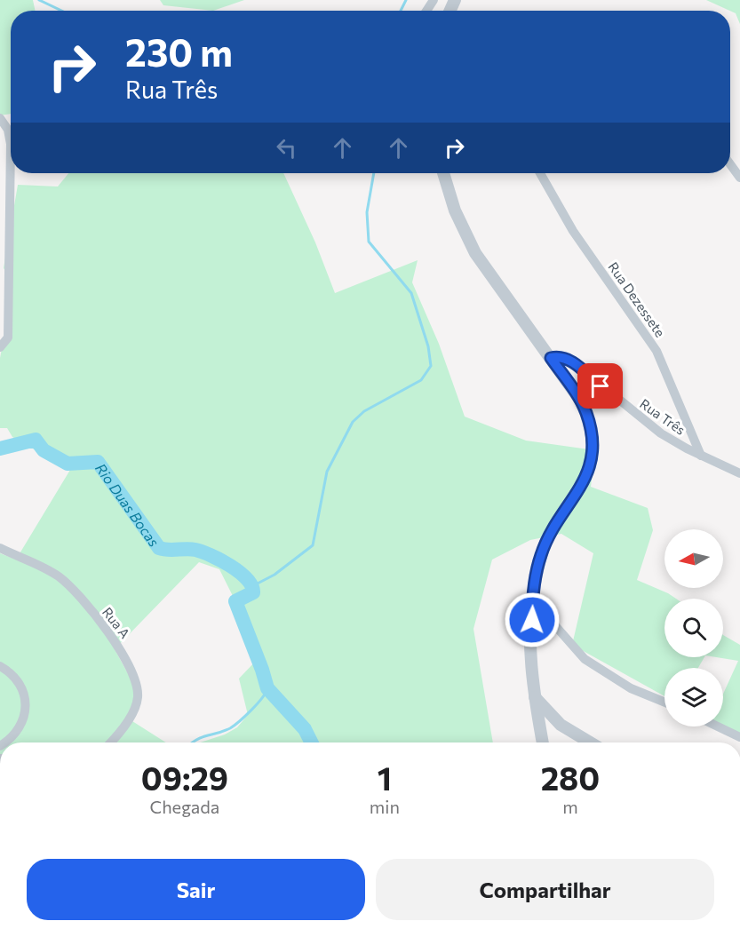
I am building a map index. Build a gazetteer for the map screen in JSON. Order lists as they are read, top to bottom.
{
  "streets": {
    "street": ["Rua Dezessete", "Rua Três", "Rua A"]
  },
  "crossings": [
    ["Rua Dezessete", "Rua Três"]
  ],
  "water": ["Rio Duas Bocas"],
  "north": "left",
  "page": {
    "turn": ["230 m", "Rua Três"],
    "eta": [
      "09:29",
      "Chegada",
      "1",
      "min",
      "280",
      "m"
    ],
    "buttons": ["Sair", "Compartilhar"]
  }
}
